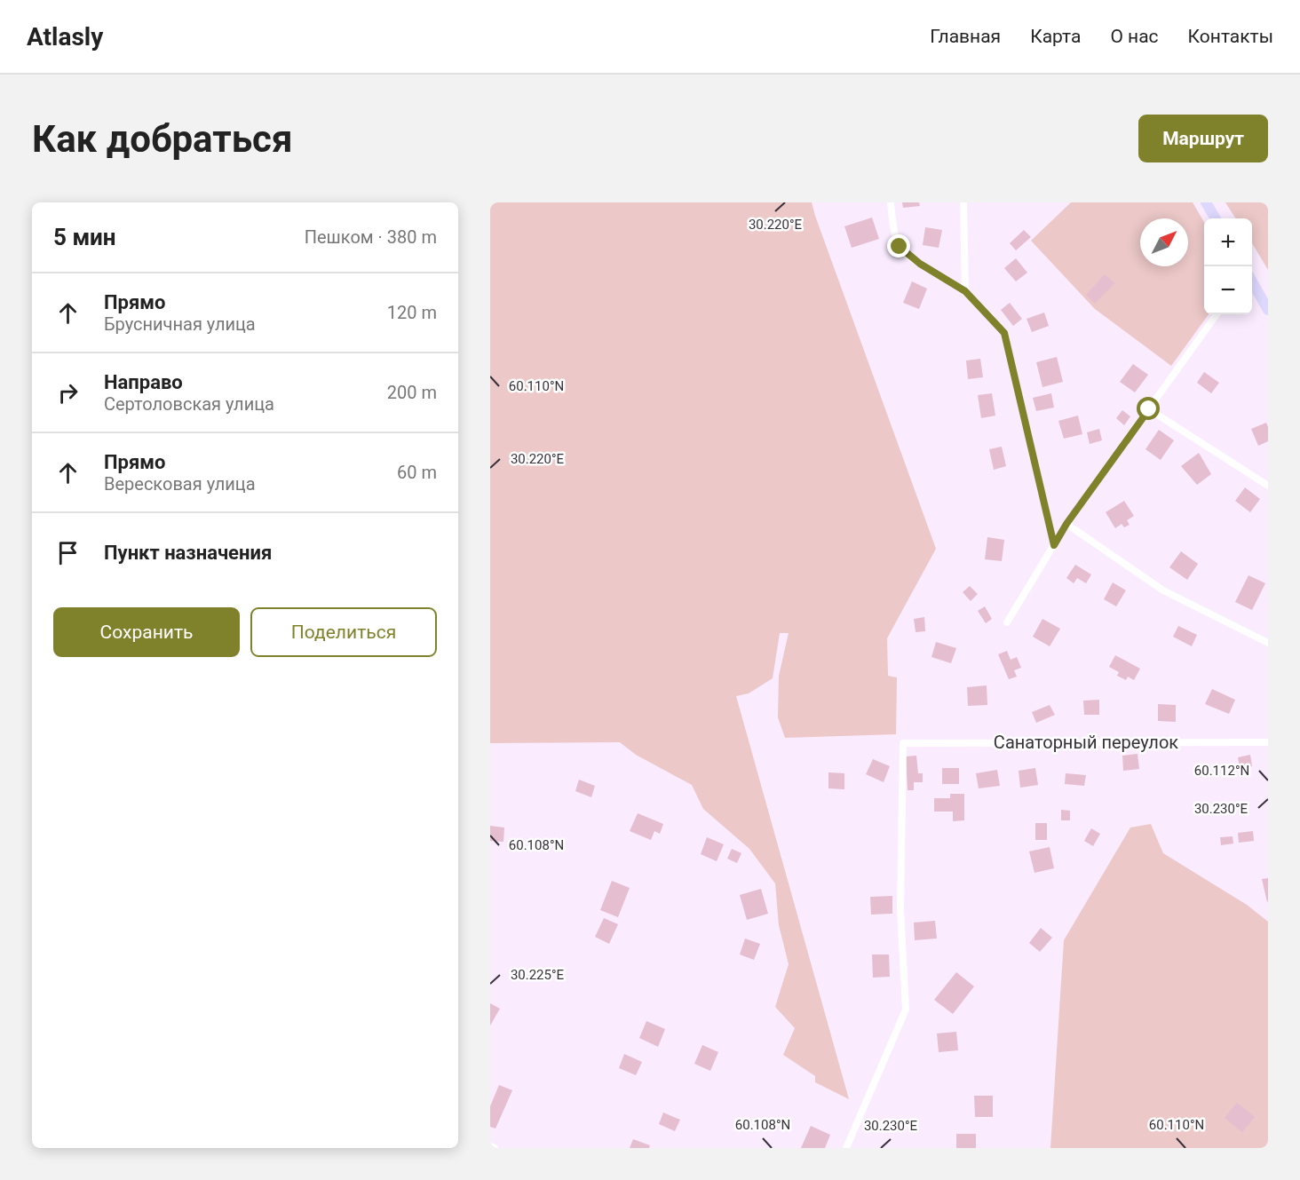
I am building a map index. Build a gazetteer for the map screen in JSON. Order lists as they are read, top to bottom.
{
  "streets": {
    "street": ["Санаторный переулок"]
  },
  "north": "top right",
  "page": {
    "header": "Atlasly",
    "nav": [
      "Главная",
      "Карта",
      "О нас",
      "Контакты"
    ],
    "buttons": [
      "Маршрут",
      ["Сохранить", "Поделиться"]
    ],
    "title": "Как добраться",
    "heading": ["5 мин", "Пешком · 380 m"],
    "map_buttons": ["+", "−"],
    "list": [
      ["Прямо", "Брусничная улица", "120 m"],
      ["Направо", "Сертоловская улица", "200 m"],
      ["Прямо", "Вересковая улица", "60 m"],
      "Пункт назначения"
    ]
  },
  "coordinates": [
    "30.220°E",
    "60.110°N",
    "60.112°N",
    "30.230°E",
    "60.108°N",
    "30.225°E"
  ]
}
